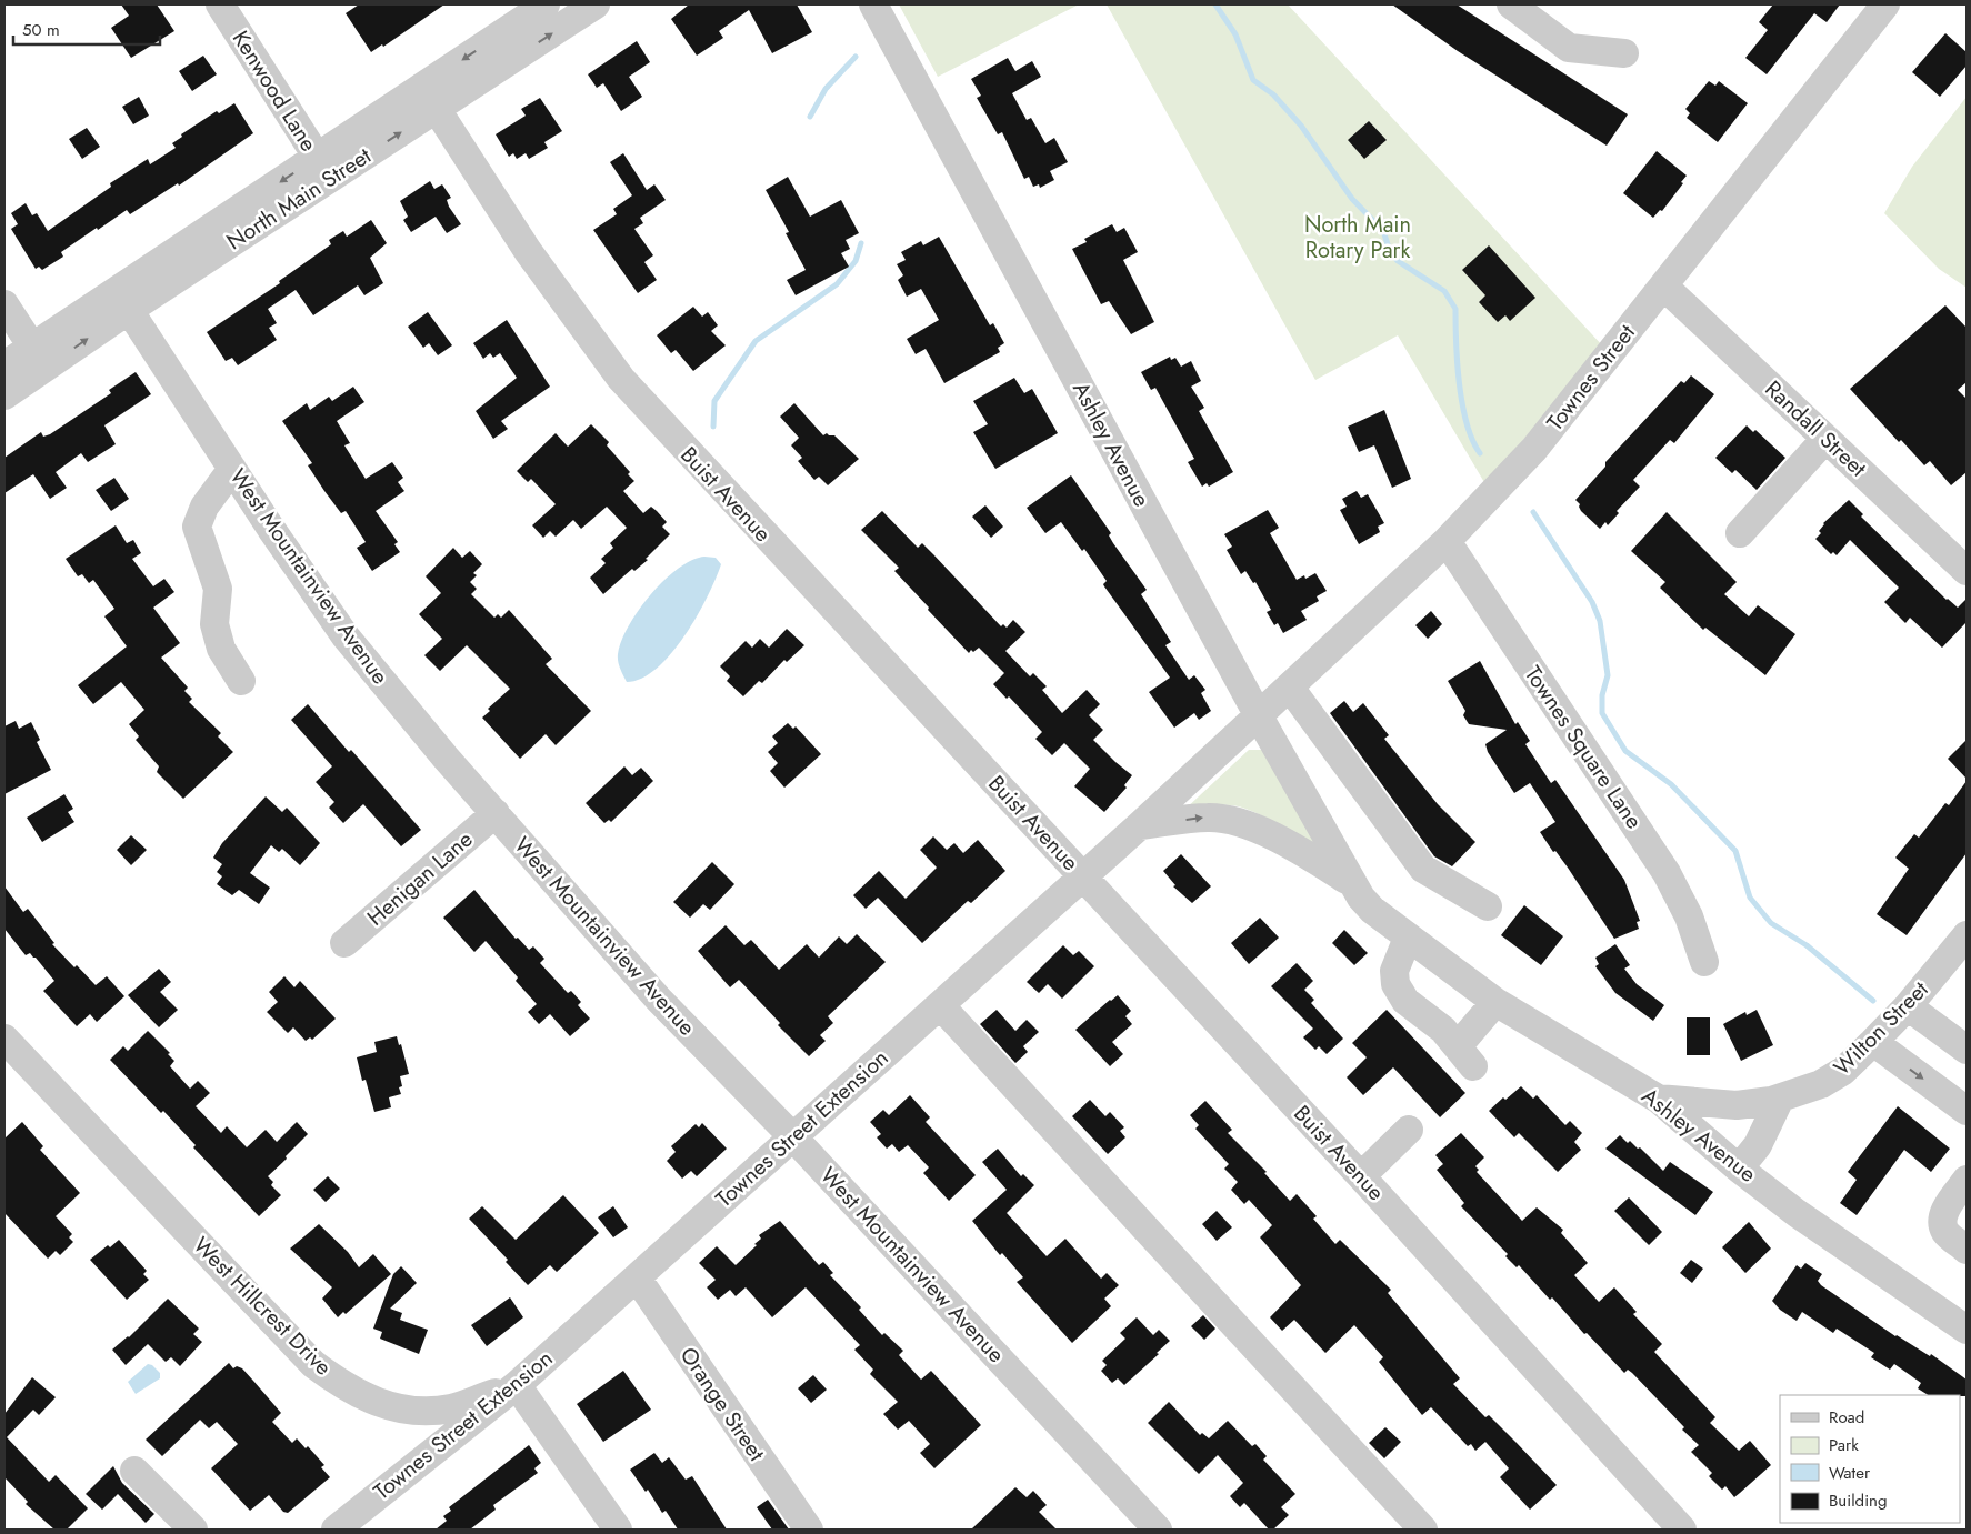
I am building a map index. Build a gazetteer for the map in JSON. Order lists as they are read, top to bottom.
{
  "streets": {
    "street": [
      "Kenwood Lane",
      "North Main Street",
      "Townes Street",
      "Randall Street",
      "Ashley Avenue",
      "Buist Avenue",
      "West Mountainview Avenue",
      "Townes Square Lane",
      "Henigan Lane",
      "Wilton Street",
      "Townes Street Extension",
      "West Hillcrest Drive",
      "Orange Street"
    ]
  },
  "crossings": [
    ["Kenwood Lane", "North Main Street"],
    ["North Main Street", "Buist Avenue"],
    ["North Main Street", "West Mountainview Avenue"],
    ["Townes Street", "Randall Street"],
    ["Townes Street", "Ashley Avenue"],
    ["Townes Street", "Townes Square Lane"],
    ["Townes Street", "Townes Street Extension"],
    ["Ashley Avenue", "Wilton Street"],
    ["Ashley Avenue", "Townes Street Extension"],
    ["Buist Avenue", "Townes Street Extension"],
    ["West Mountainview Avenue", "Henigan Lane"],
    ["West Mountainview Avenue", "Townes Street Extension"],
    ["Townes Street Extension", "West Hillcrest Drive"],
    ["Townes Street Extension", "Orange Street"]
  ],
  "parks": ["North Main Rotary Park"],
  "legend": [
    "Road",
    "Park",
    "Water",
    "Building"
  ],
  "scale_bar": "50 m"
}
